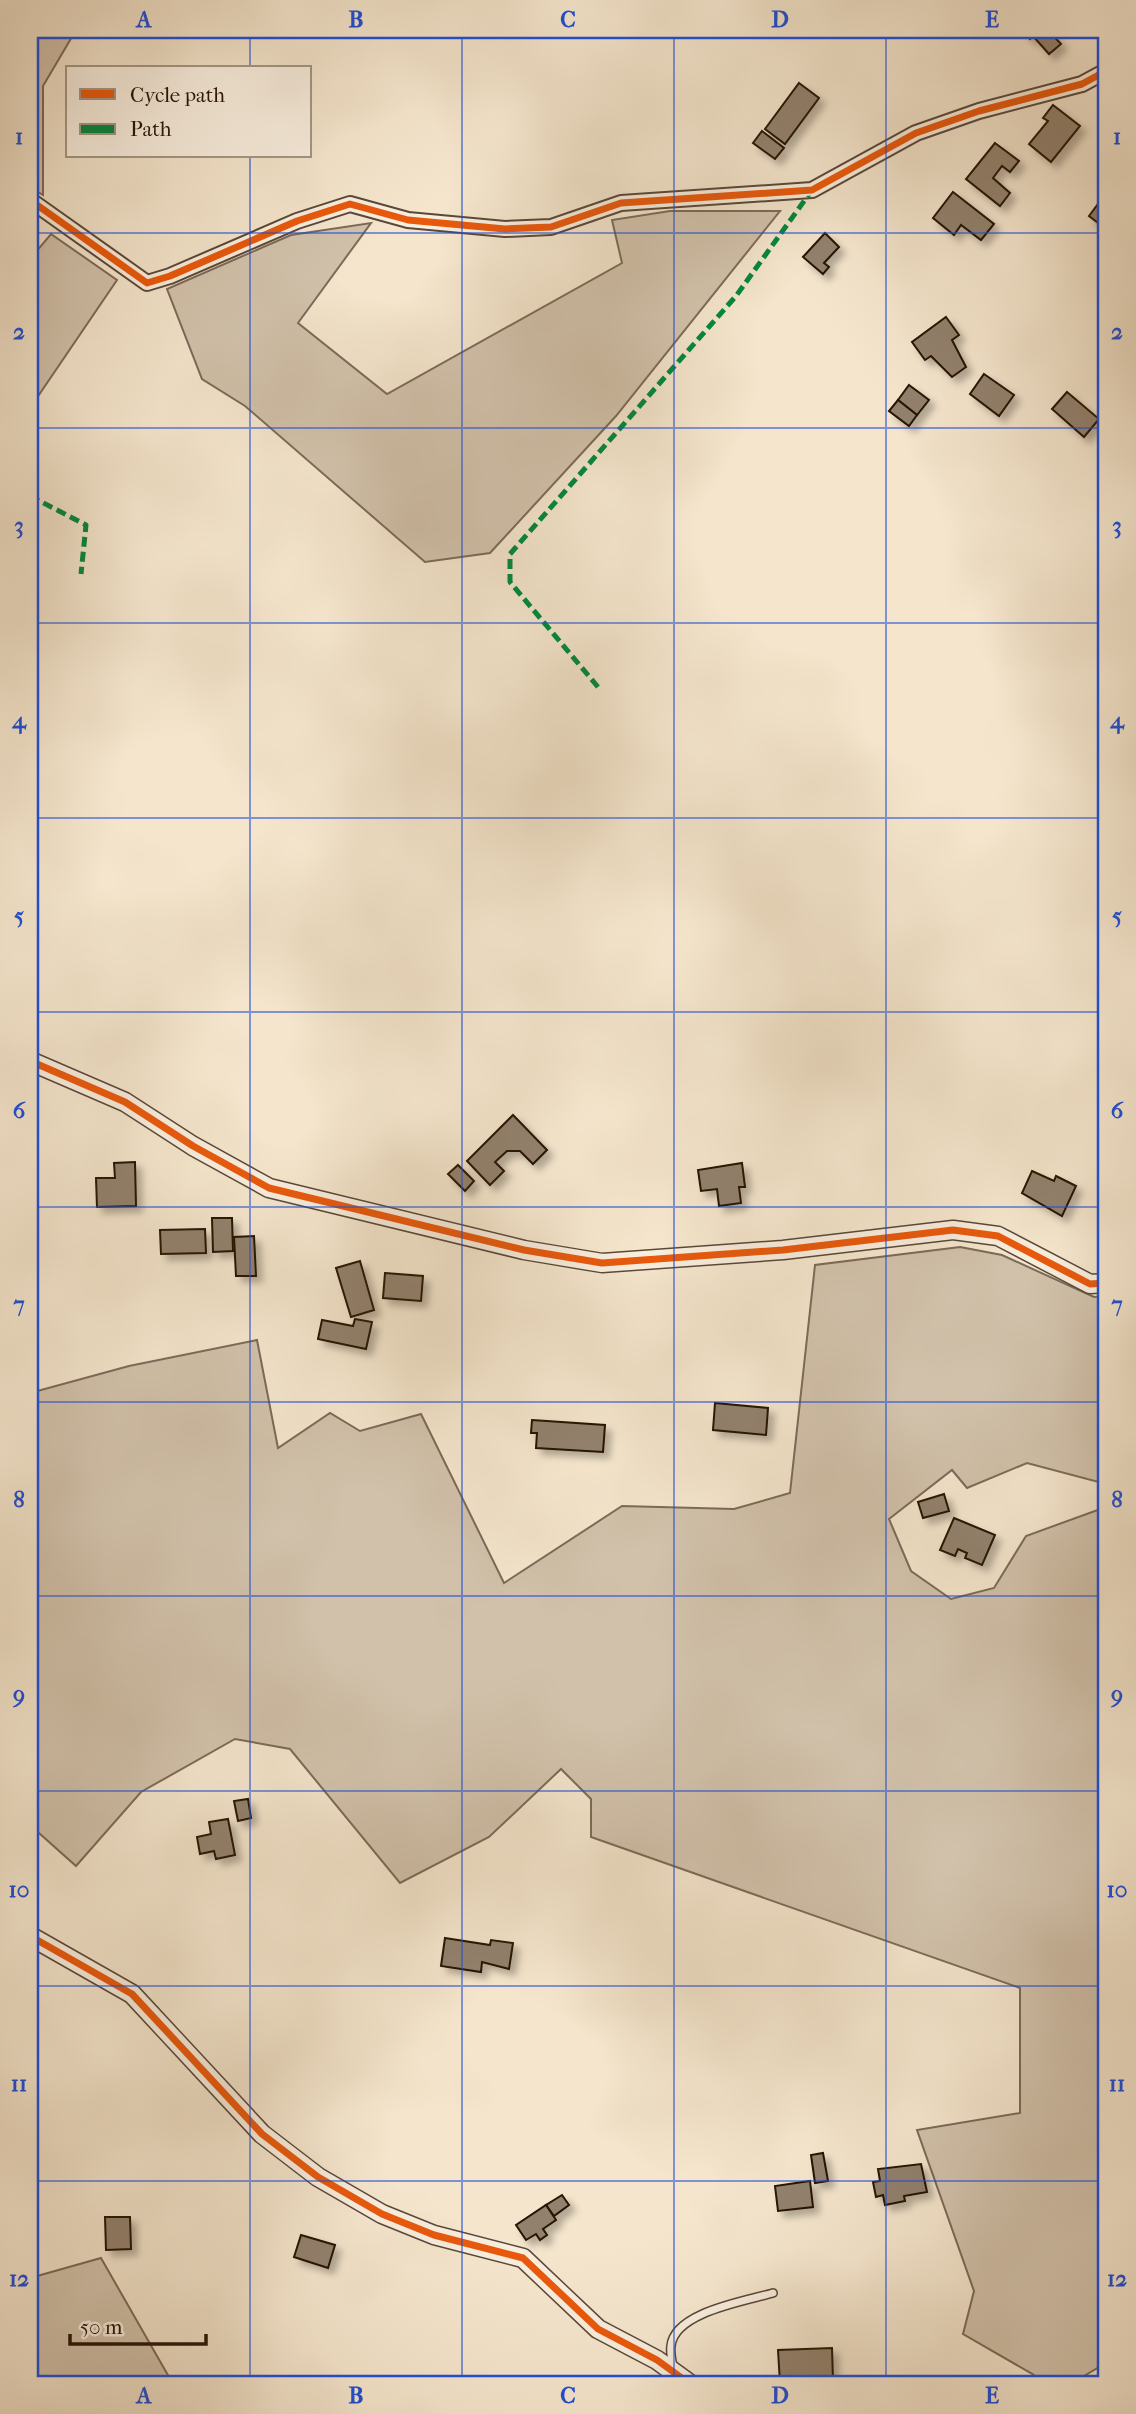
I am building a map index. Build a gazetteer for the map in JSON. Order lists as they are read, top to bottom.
{
  "legend": ["Cycle path", "Path"],
  "scale_bar": "50 m",
  "grid": {
    "columns": [
      "A",
      "B",
      "C",
      "D",
      "E"
    ],
    "rows": [
      "1",
      "2",
      "3",
      "4",
      "5",
      "6",
      "7",
      "8",
      "9",
      "10",
      "11",
      "12"
    ]
  }
}
